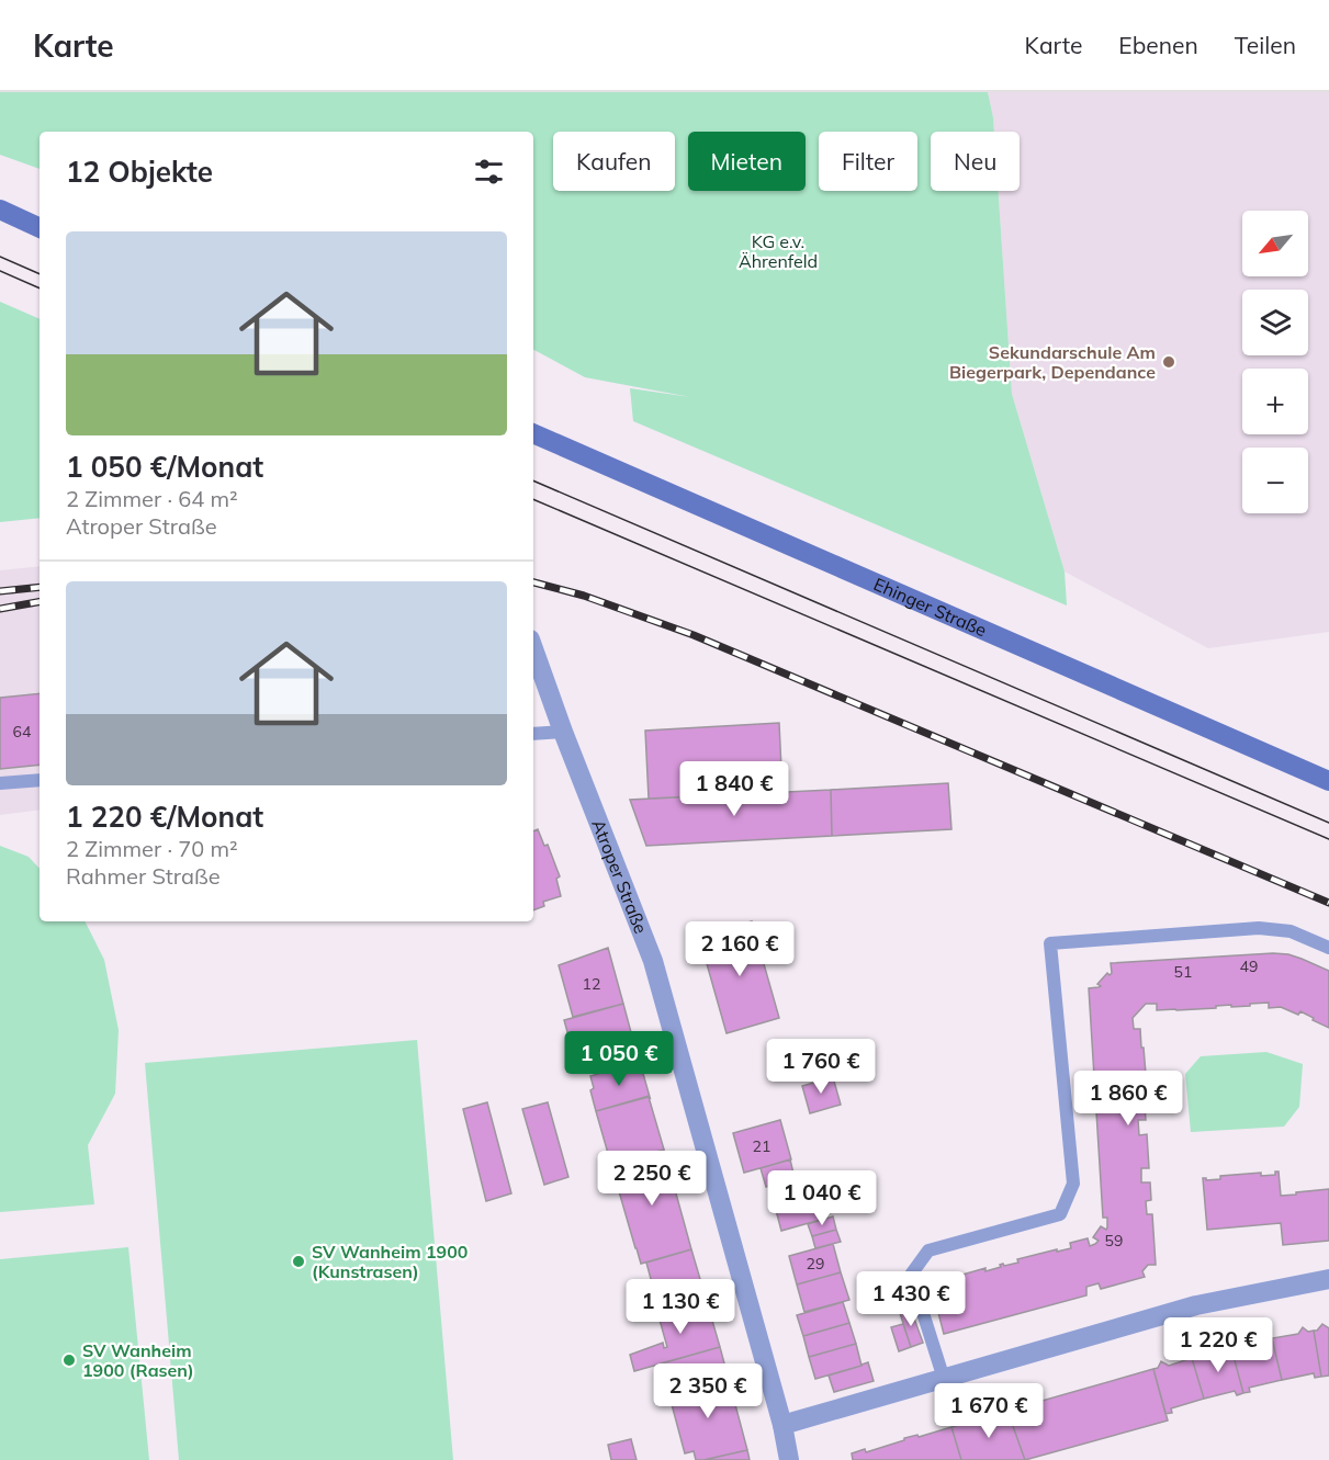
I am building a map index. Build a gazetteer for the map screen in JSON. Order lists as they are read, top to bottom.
{
  "streets": {
    "street": ["Ehinger Straße", "Atroper Straße"]
  },
  "parks": ["KG e.v. Ährenfeld"],
  "places": ["Sekundarschule Am Biegerpark, Dependance", "SV Wanheim 1900 (Kunstrasen)", "SV Wanheim 1900 (Rasen)"],
  "house_numbers": [
    "64",
    "49",
    "51",
    "12",
    "21",
    "59",
    "29"
  ],
  "north": "bottom left",
  "page": {
    "header": "Karte",
    "nav": ["Karte", "Ebenen", "Teilen"],
    "chip": [
      "Kaufen",
      "Mieten",
      "Filter",
      "Neu"
    ],
    "heading": "12 Objekte",
    "map_buttons": ["+", "−"],
    "list": [
      {
        "name": "1 050 €/Monat",
        "note": "2 Zimmer · 64 m² · Atroper Straße"
      },
      {
        "name": "1 220 €/Monat",
        "note": "2 Zimmer · 70 m² · Rahmer Straße"
      }
    ],
    "price": [
      "1 840 €",
      "2 160 €",
      "1 050 €",
      "1 760 €",
      "1 860 €",
      "2 250 €",
      "1 040 €",
      "1 430 €",
      "1 130 €",
      "1 220 €",
      "2 350 €",
      "1 670 €"
    ]
  }
}
